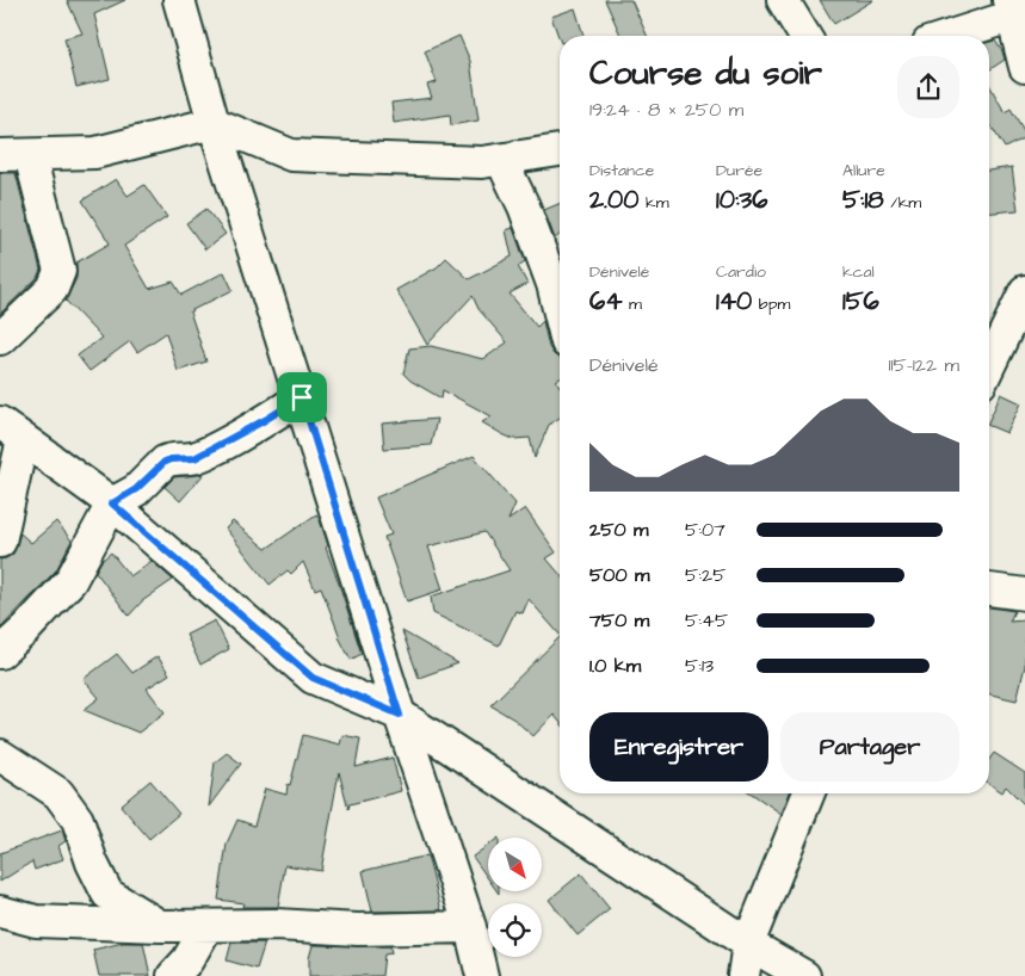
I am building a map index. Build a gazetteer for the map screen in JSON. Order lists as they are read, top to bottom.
{
  "north": "bottom right",
  "page": {
    "heading": ["Course du soir", "19:24 · 8 × 250 m"],
    "stats": [
      ["Distance", "2.00 km"],
      ["Durée", "10:36"],
      ["Allure", "5:18 /km"],
      ["Dénivelé", "64 m"],
      ["Cardio", "140 bpm"],
      ["kcal", "156"]
    ],
    "chart": ["Dénivelé", "115–122 m"],
    "list": [
      {
        "name": "250 m",
        "note": "5:07"
      },
      {
        "name": "500 m",
        "note": "5:25"
      },
      {
        "name": "750 m",
        "note": "5:45"
      },
      {
        "name": "1.0 km",
        "note": "5:13"
      }
    ],
    "buttons": ["Enregistrer", "Partager"]
  }
}
